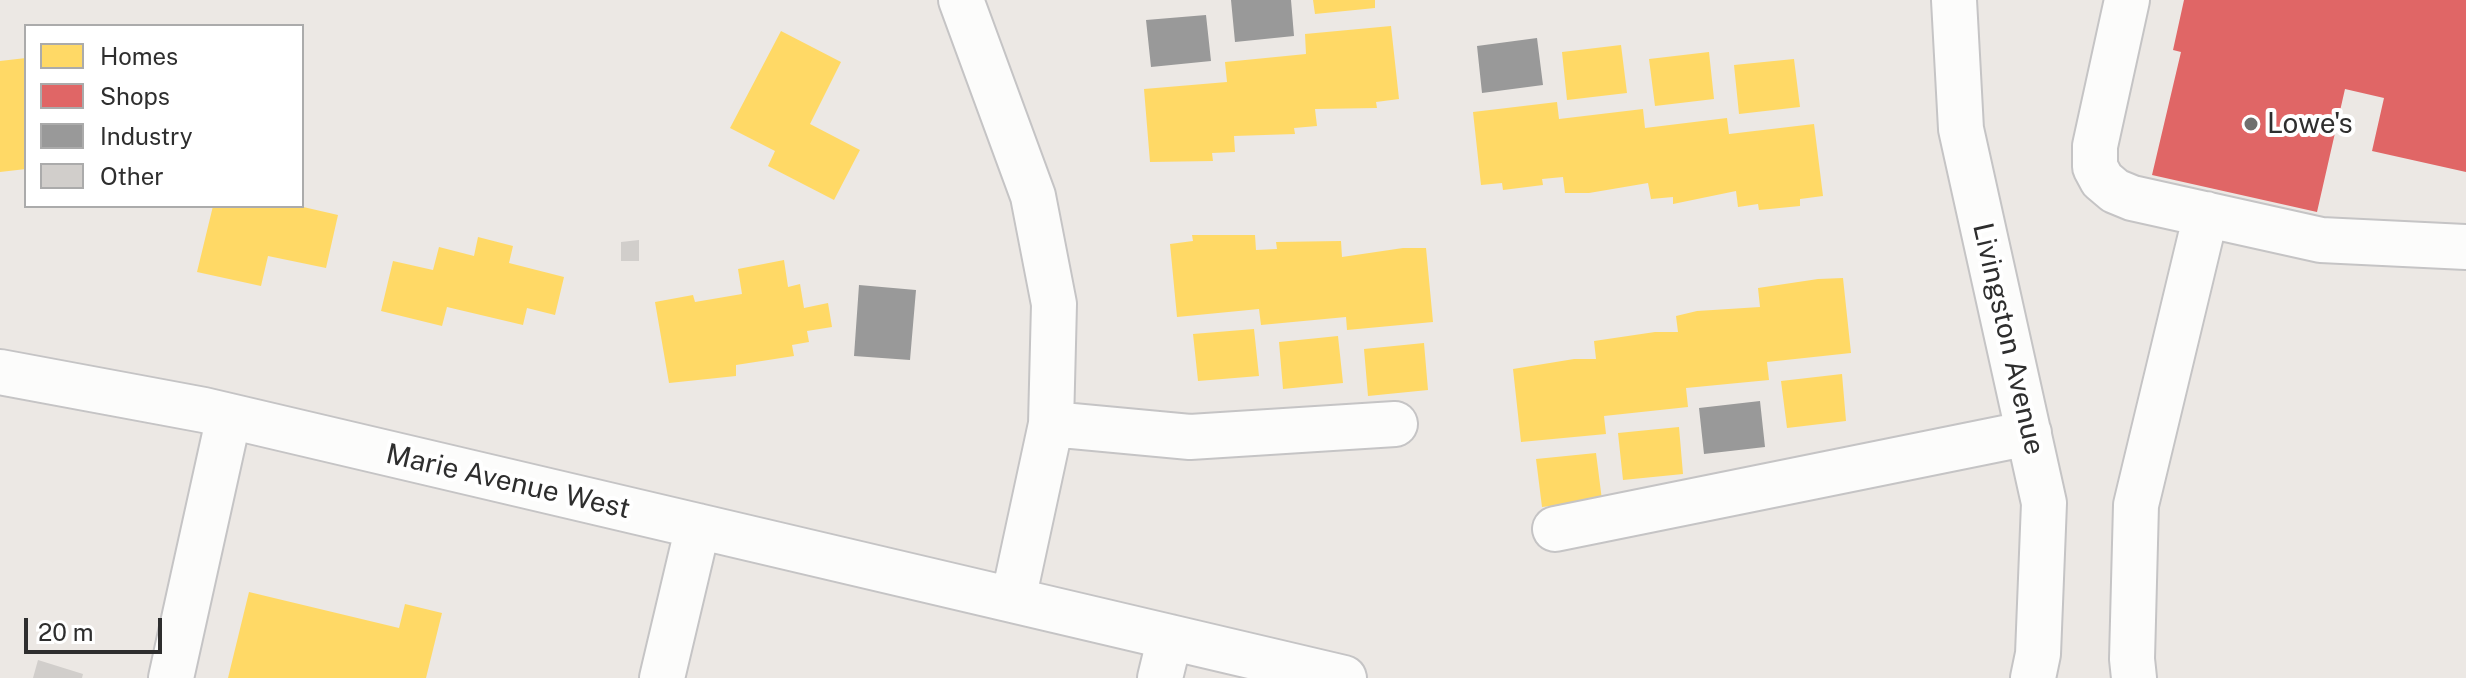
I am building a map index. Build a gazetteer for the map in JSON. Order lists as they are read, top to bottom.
{
  "streets": {
    "street": ["Livingston Avenue", "Marie Avenue West"]
  },
  "places": ["Lowe's"],
  "legend": [
    "Homes",
    "Shops",
    "Industry",
    "Other"
  ],
  "scale_bar": "20 m"
}
